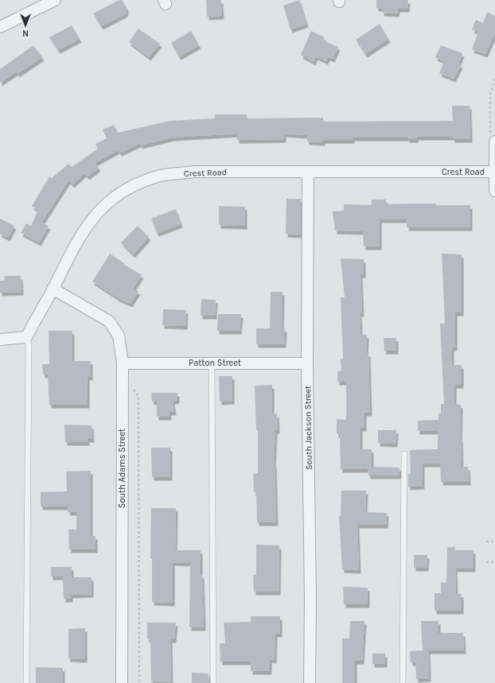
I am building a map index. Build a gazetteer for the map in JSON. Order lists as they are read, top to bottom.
{
  "streets": {
    "street": [
      "Crest Road",
      "Patton Street",
      "South Jackson Street",
      "South Adams Street"
    ]
  },
  "crossings": [
    ["Crest Road", "South Jackson Street"],
    ["Crest Road", "South Adams Street"],
    ["Patton Street", "South Jackson Street"],
    ["Patton Street", "South Adams Street"]
  ],
  "north": "bottom"
}
